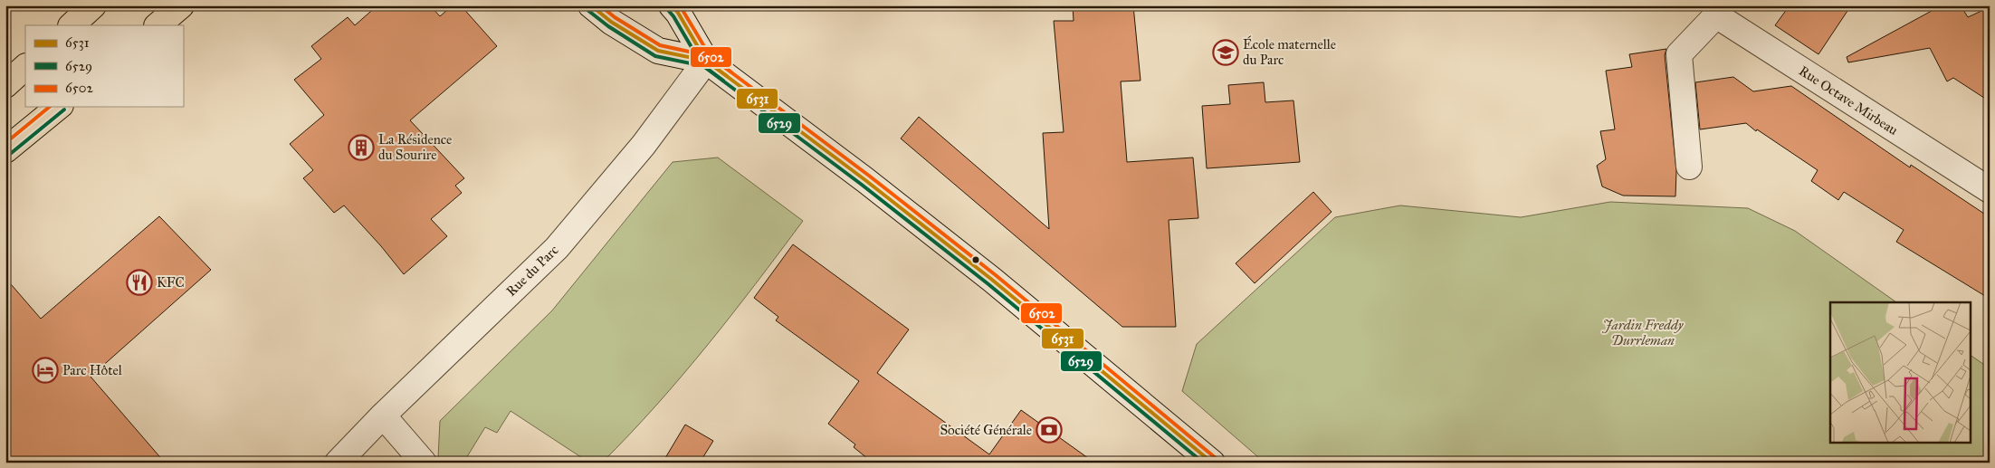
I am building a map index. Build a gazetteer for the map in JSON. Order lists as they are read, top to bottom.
{
  "streets": {
    "street": ["Rue Octave Mirbeau", "Rue du Parc"]
  },
  "parks": ["Jardin Freddy Durrleman"],
  "places": {
    "school or university": ["École maternelle du Parc"],
    "building": ["La Résidence du Sourire"],
    "restaurant": ["KFC"],
    "hotel": ["Parc Hôtel"],
    "bank": ["Société Générale"]
  },
  "lines": ["transit line 6531", "transit line 6502", "transit line 6529"],
  "legend": ["6531", "6529", "6502"]
}
